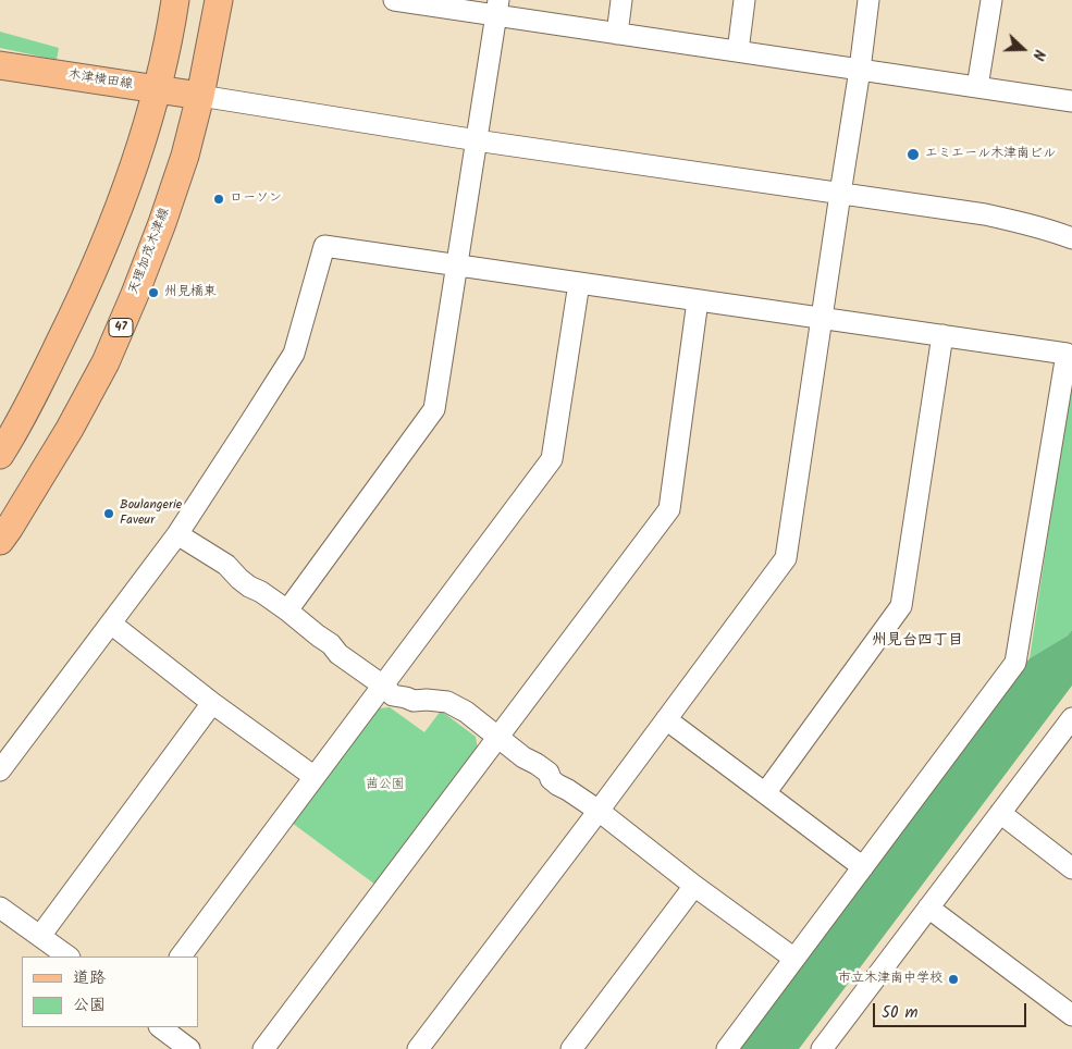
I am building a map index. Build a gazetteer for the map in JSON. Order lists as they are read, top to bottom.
{
  "streets": {
    "main road": ["木津横田線", "天理加茂木津線", "47"]
  },
  "crossings": [
    ["木津横田線", "天理加茂木津線"]
  ],
  "districts": ["州見台四丁目"],
  "parks": ["茜公園"],
  "places": [
    "エミエール木津南ビル",
    "ローソン",
    "州見橋東",
    "Boulangerie Faveur",
    "市立木津南中学校"
  ],
  "legend": ["道路", "公園"],
  "scale_bar": "50 m",
  "north": "right"
}
